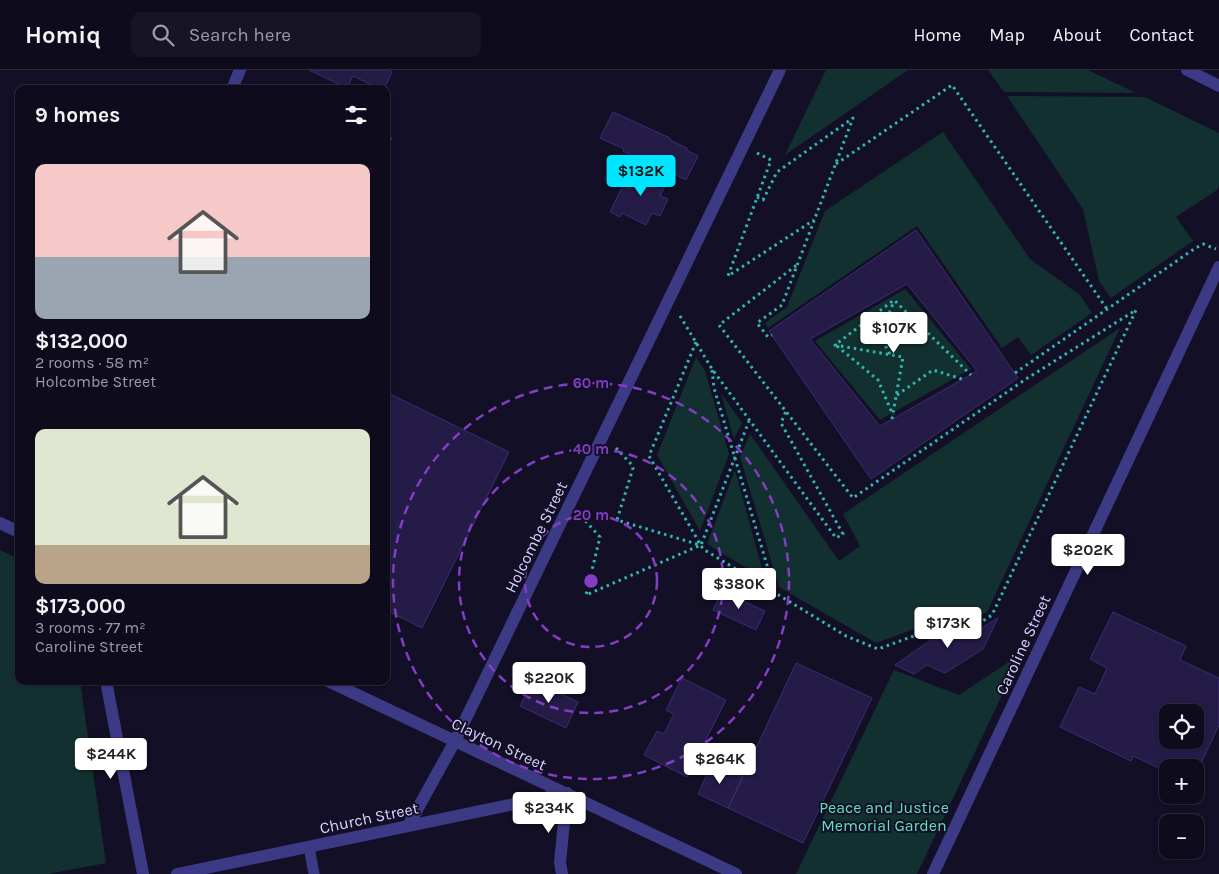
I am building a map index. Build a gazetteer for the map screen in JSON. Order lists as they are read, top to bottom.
{
  "streets": {
    "street": [
      "Holcombe Street",
      "Caroline Street",
      "Clayton Street",
      "Church Street"
    ]
  },
  "crossings": [
    ["Holcombe Street", "Clayton Street"],
    ["Holcombe Street", "Church Street"],
    ["Clayton Street", "Church Street"]
  ],
  "parks": ["Peace and Justice Memorial Garden"],
  "page": {
    "header": "Homiq",
    "search": "Search here",
    "nav": [
      "Home",
      "Map",
      "About",
      "Contact"
    ],
    "heading": "9 homes",
    "list": [
      {
        "name": "$132,000",
        "note": "2 rooms · 58 m² · Holcombe Street"
      },
      {
        "name": "$173,000",
        "note": "3 rooms · 77 m² · Caroline Street"
      }
    ],
    "price": [
      "$132K",
      "$107K",
      "$202K",
      "$380K",
      "$173K",
      "$220K",
      "$244K",
      "$264K",
      "$234K"
    ],
    "map_buttons": ["+", "−"]
  },
  "rings": ["60 m", "40 m", "20 m"]
}
